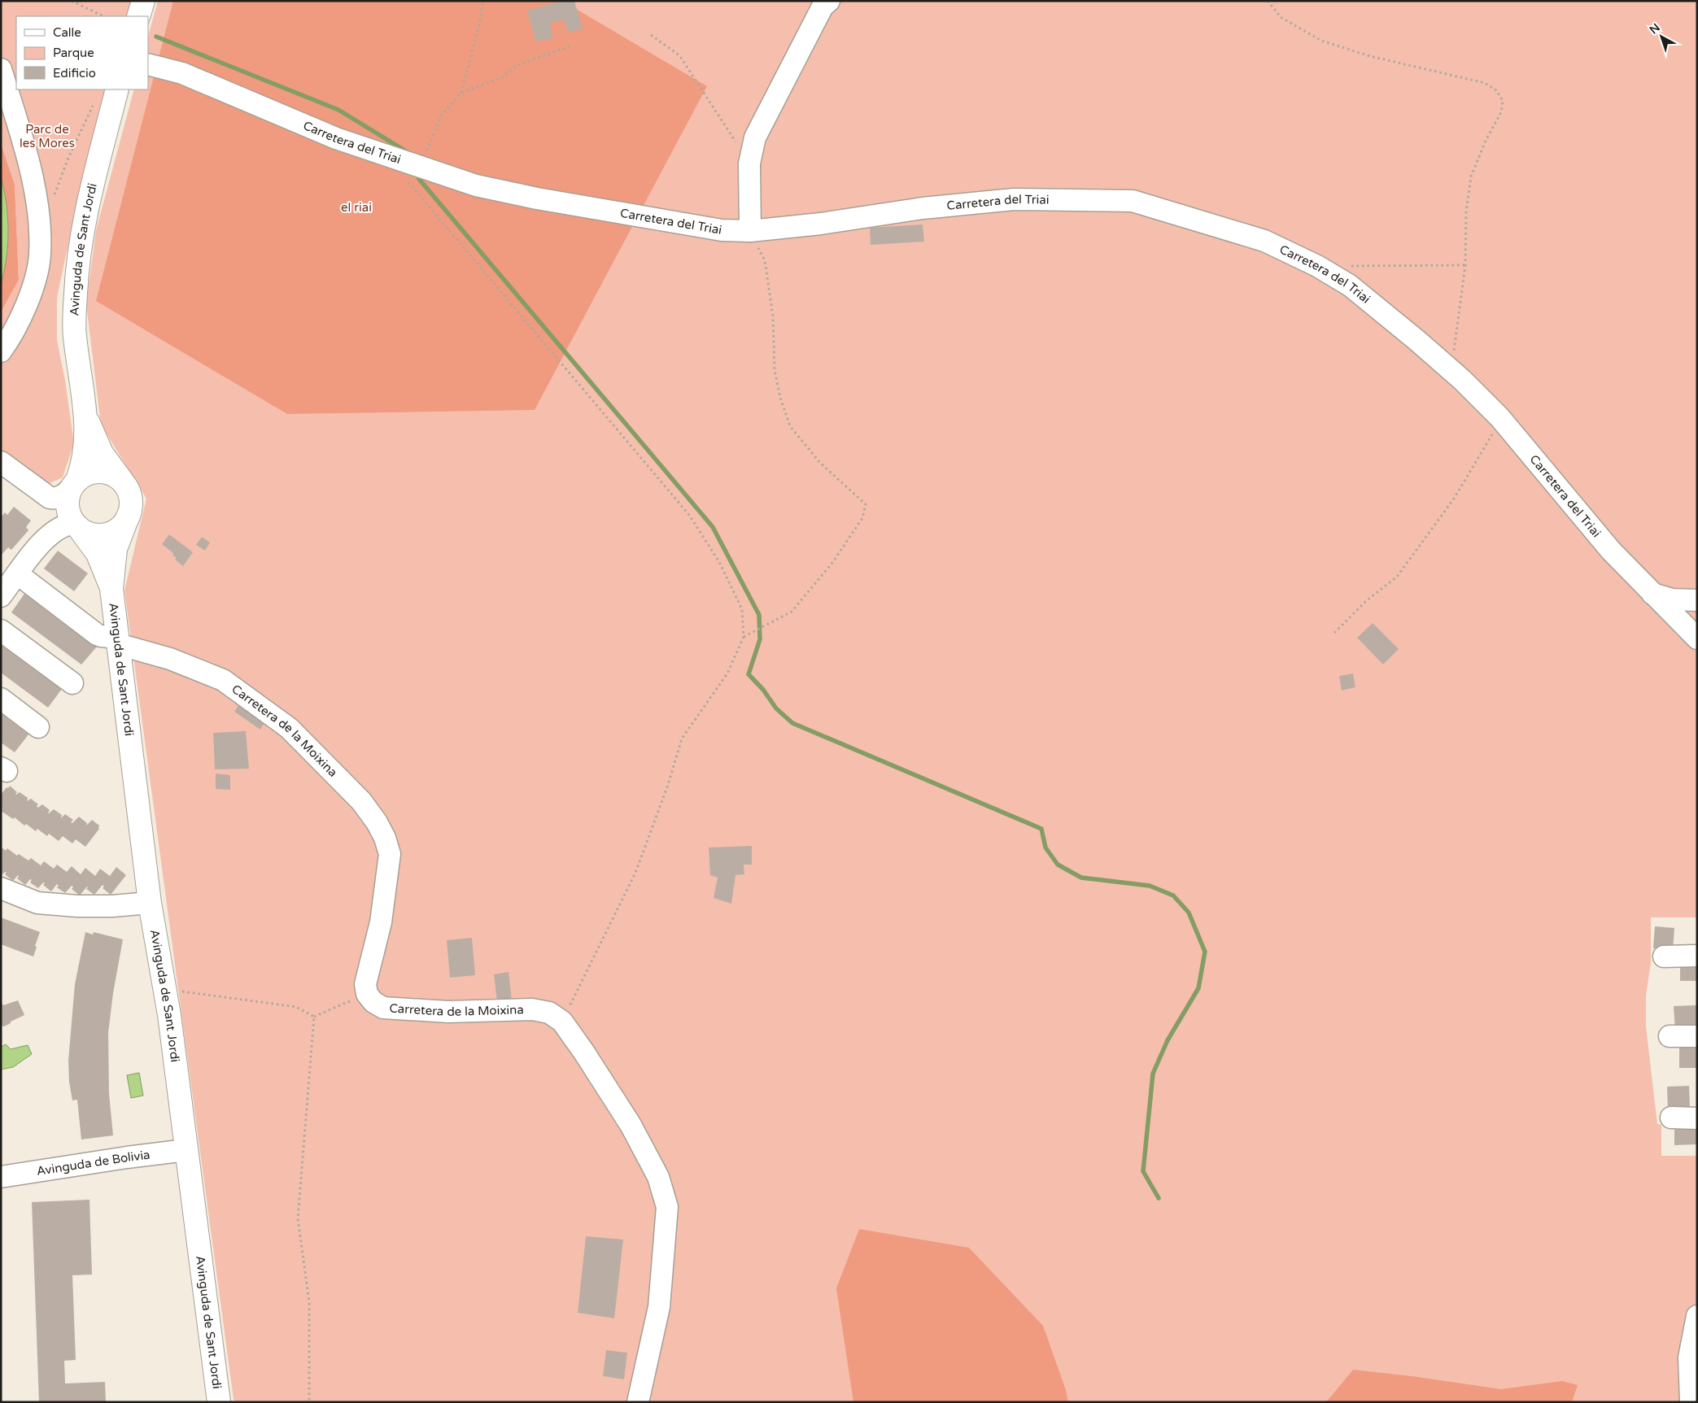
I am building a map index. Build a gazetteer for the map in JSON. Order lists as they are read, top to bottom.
{
  "streets": {
    "main road": ["Avinguda de Sant Jordi"],
    "street": ["Carretera del Triai", "Carretera de la Moixina", "Avinguda de Bolivia"]
  },
  "crossings": [
    ["Avinguda de Sant Jordi", "Carretera de la Moixina"],
    ["Avinguda de Sant Jordi", "Avinguda de Bolivia"]
  ],
  "parks": ["Parc de les Mores", "el riai"],
  "legend": ["Calle", "Parque", "Edificio"],
  "north": "top left"
}
